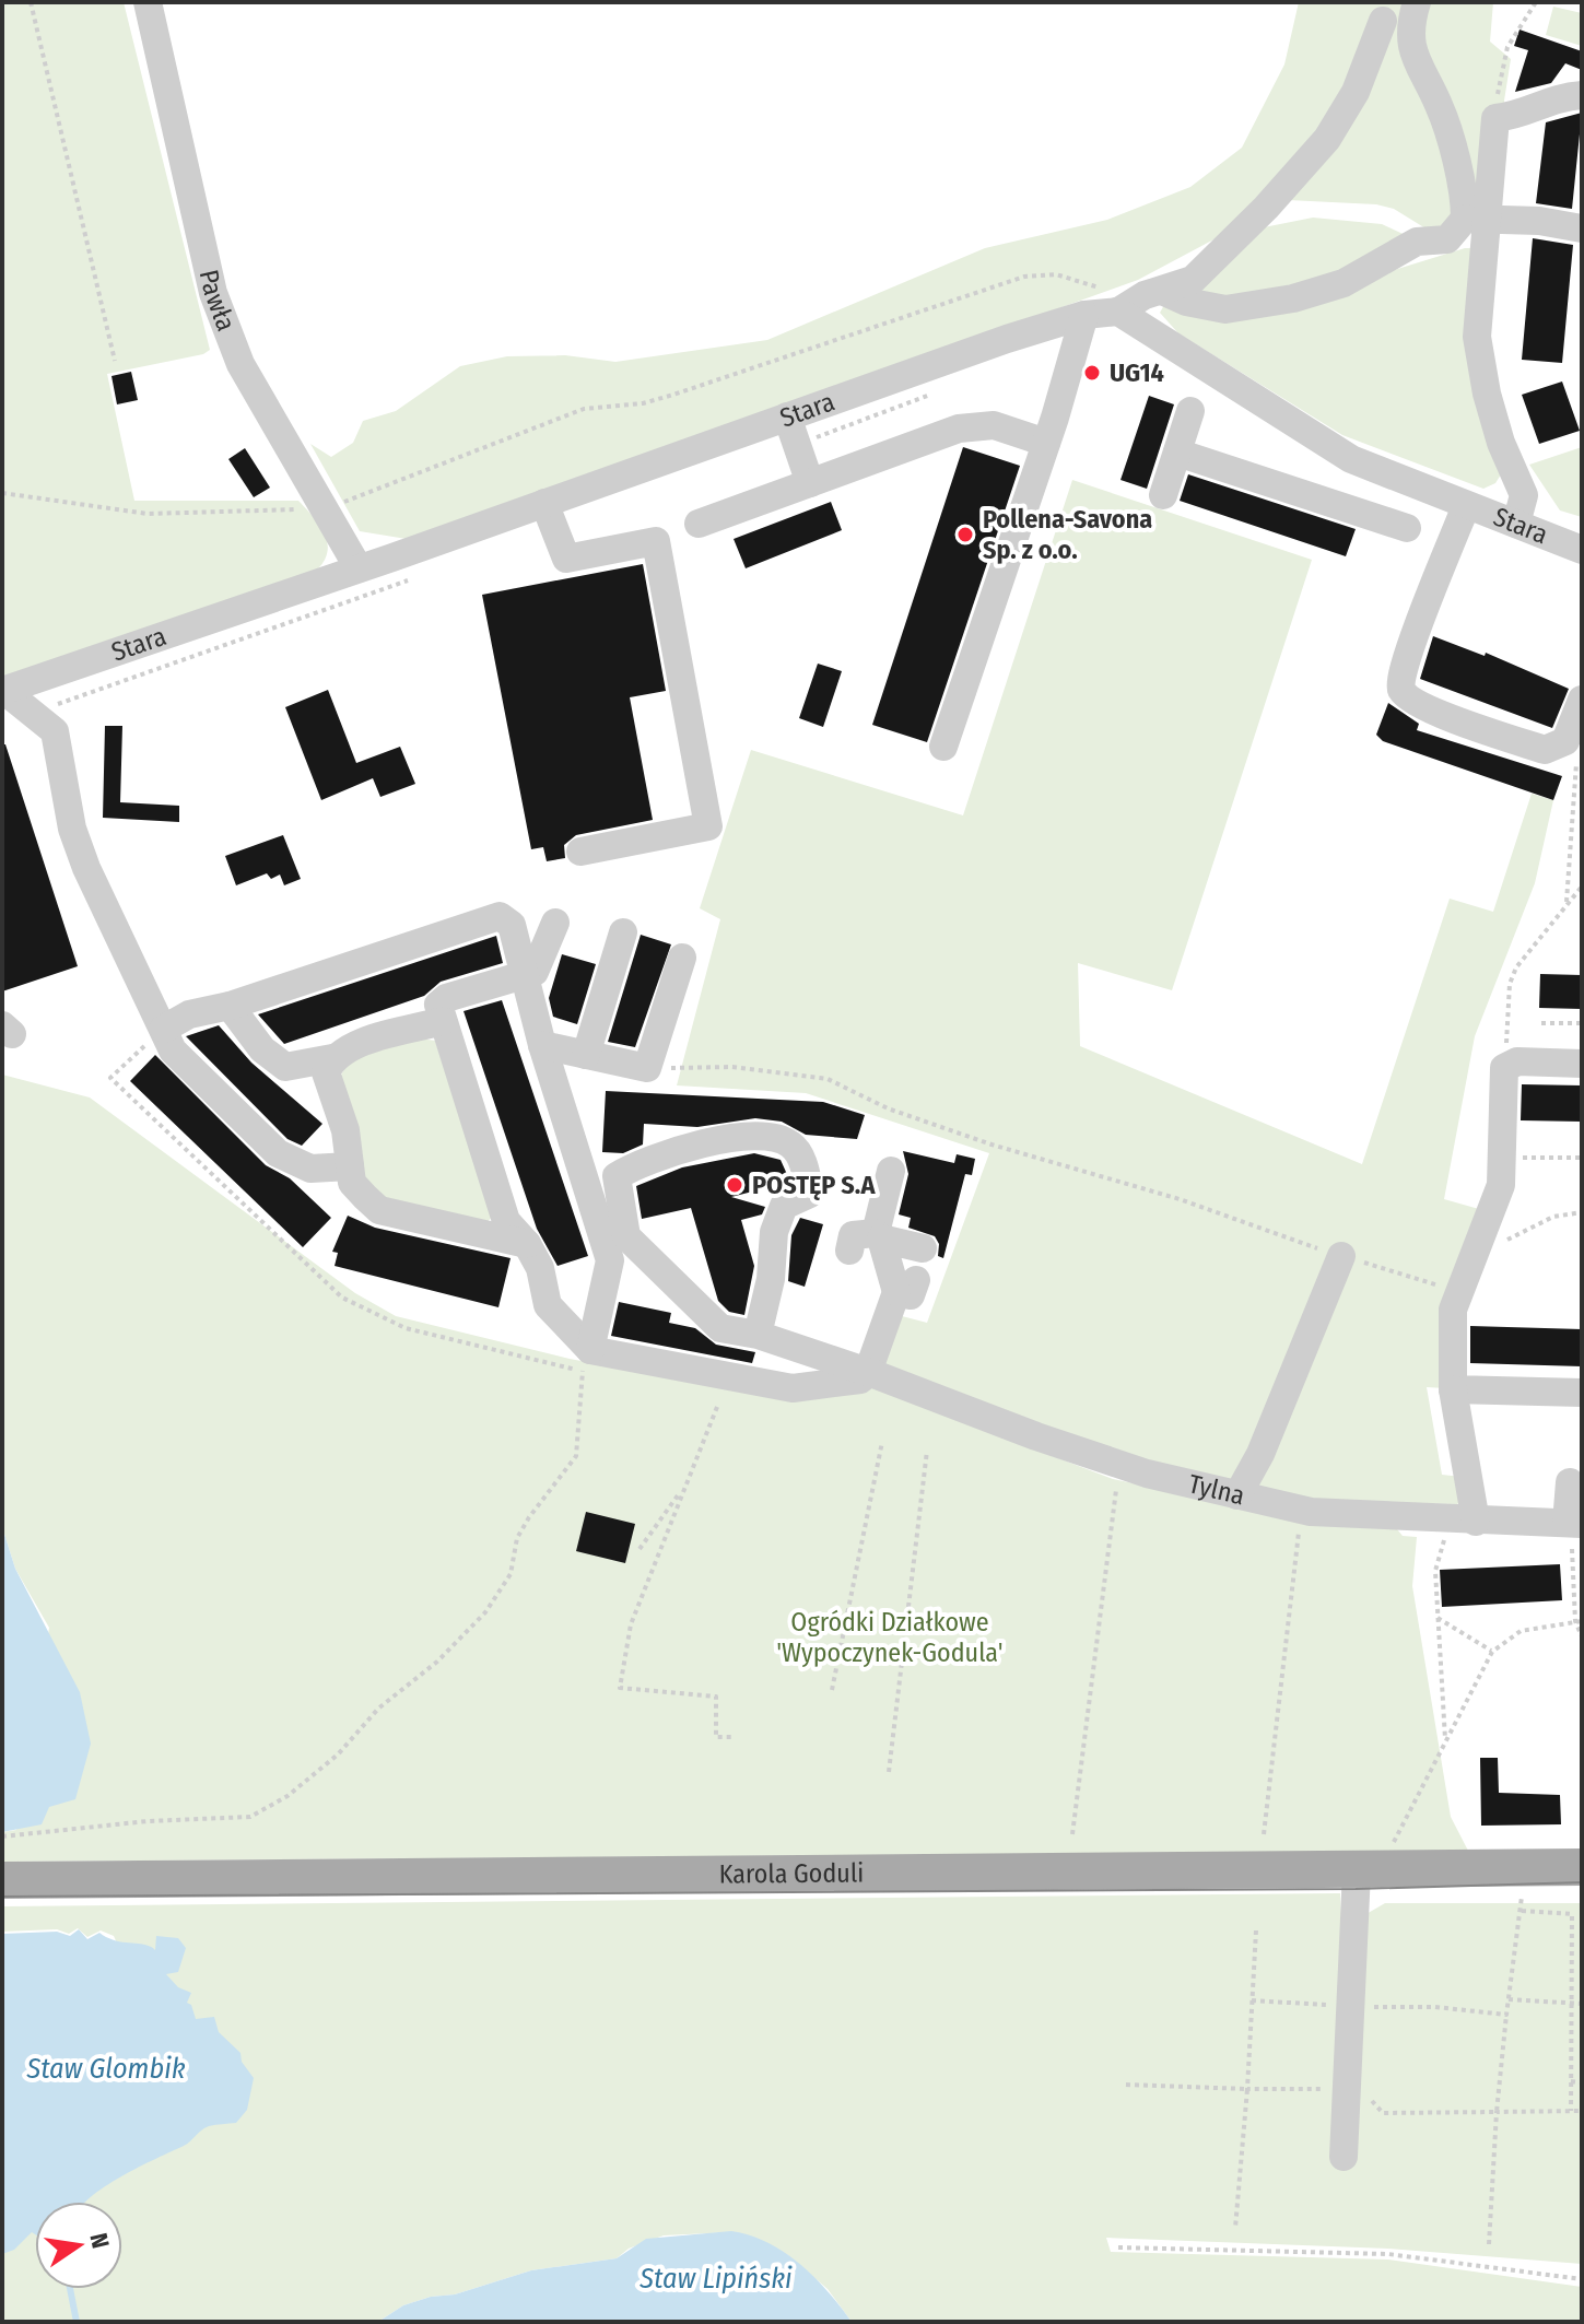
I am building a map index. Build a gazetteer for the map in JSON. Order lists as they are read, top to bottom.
{
  "streets": {
    "main road": ["Karola Goduli"],
    "street": ["Pawła", "Stara", "Tylna"]
  },
  "crossings": [
    ["Pawła", "Stara"]
  ],
  "water": ["Staw Glombik", "Staw Lipiński"],
  "parks": ["Ogródki Działkowe 'Wypoczynek-Godula'"],
  "places": ["UG14", "Pollena-Savona Sp. z o.o.", "POSTĘP S.A"],
  "north": "right"
}
